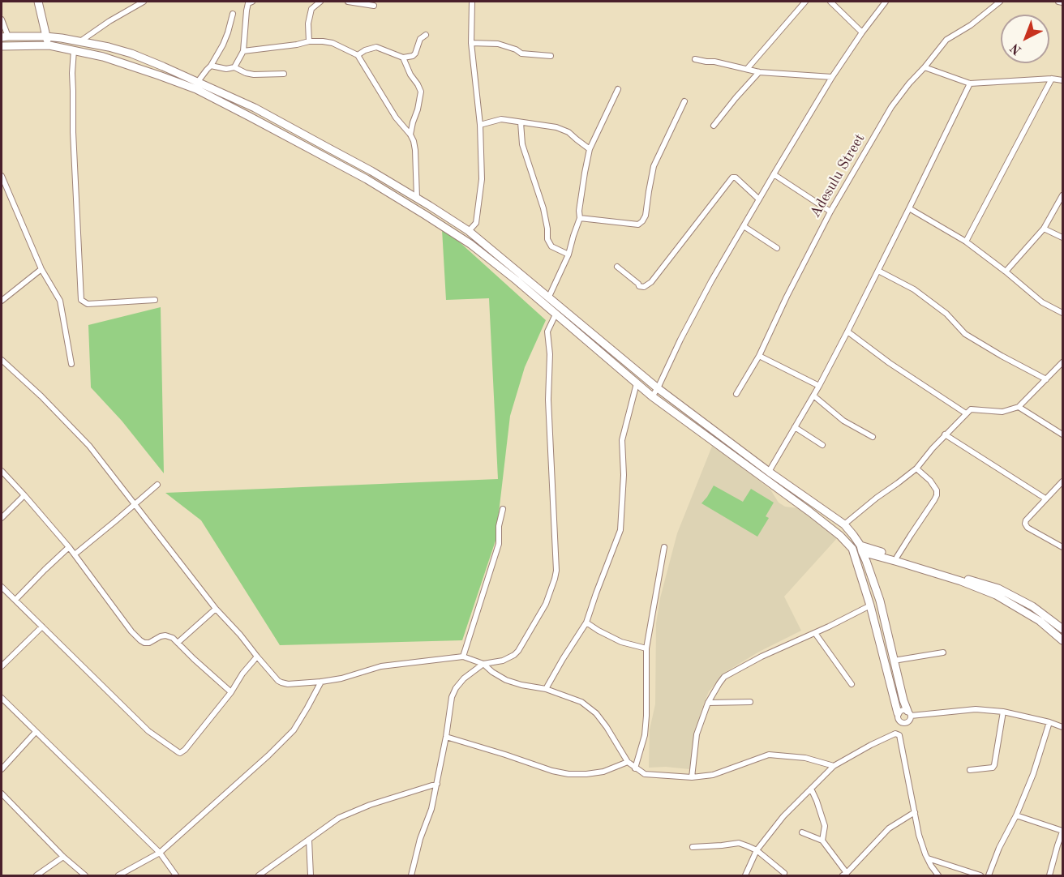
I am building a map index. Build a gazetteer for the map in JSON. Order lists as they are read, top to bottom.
{
  "streets": {
    "street": ["Adesulu Street"]
  },
  "north": "bottom left"
}
